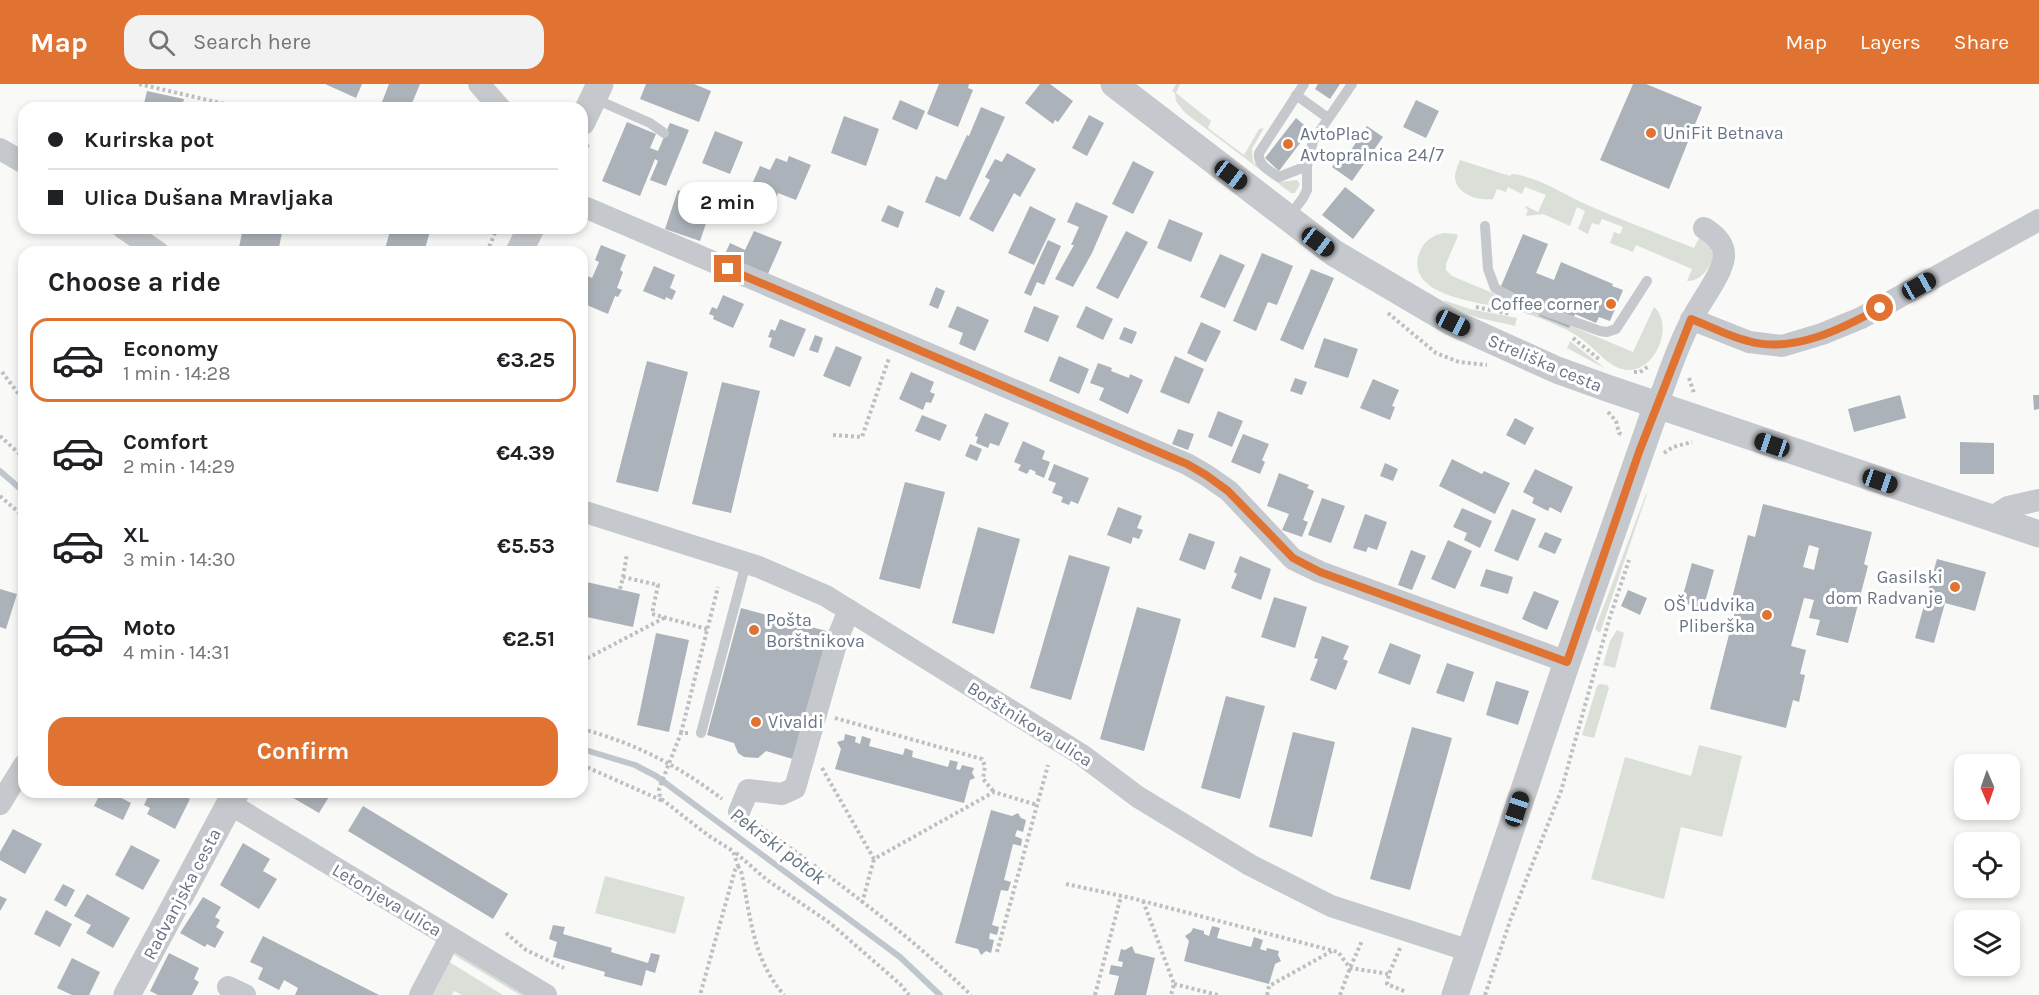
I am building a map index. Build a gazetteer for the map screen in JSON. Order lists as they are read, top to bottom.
{
  "streets": {
    "street": [
      "Streliška cesta",
      "Borštnikova ulica",
      "Radvanjska cesta",
      "Letonjeva ulica"
    ]
  },
  "crossings": [
    ["Radvanjska cesta", "Letonjeva ulica"]
  ],
  "water": ["Pekrski potok"],
  "places": [
    "UniFit Betnava",
    "AvtoPlac Avtopralnica 24/7",
    "Coffee corner",
    "Gasilski dom Radvanje",
    "OŠ Ludvika Pliberška",
    "Pošta Borštnikova",
    "Vivaldi"
  ],
  "north": "bottom",
  "page": {
    "header": "Map",
    "search": "Search here",
    "nav": ["Map", "Layers", "Share"],
    "banner": ["Kurirska pot", "Ulica Dušana Mravljaka"],
    "bubble": "2 min",
    "heading": "Choose a ride",
    "list": [
      {
        "name": "Economy",
        "note": "1 min · 14:28",
        "value": "€3.25"
      },
      {
        "name": "Comfort",
        "note": "2 min · 14:29",
        "value": "€4.39"
      },
      {
        "name": "XL",
        "note": "3 min · 14:30",
        "value": "€5.53"
      },
      {
        "name": "Moto",
        "note": "4 min · 14:31",
        "value": "€2.51"
      }
    ],
    "buttons": "Confirm"
  }
}
